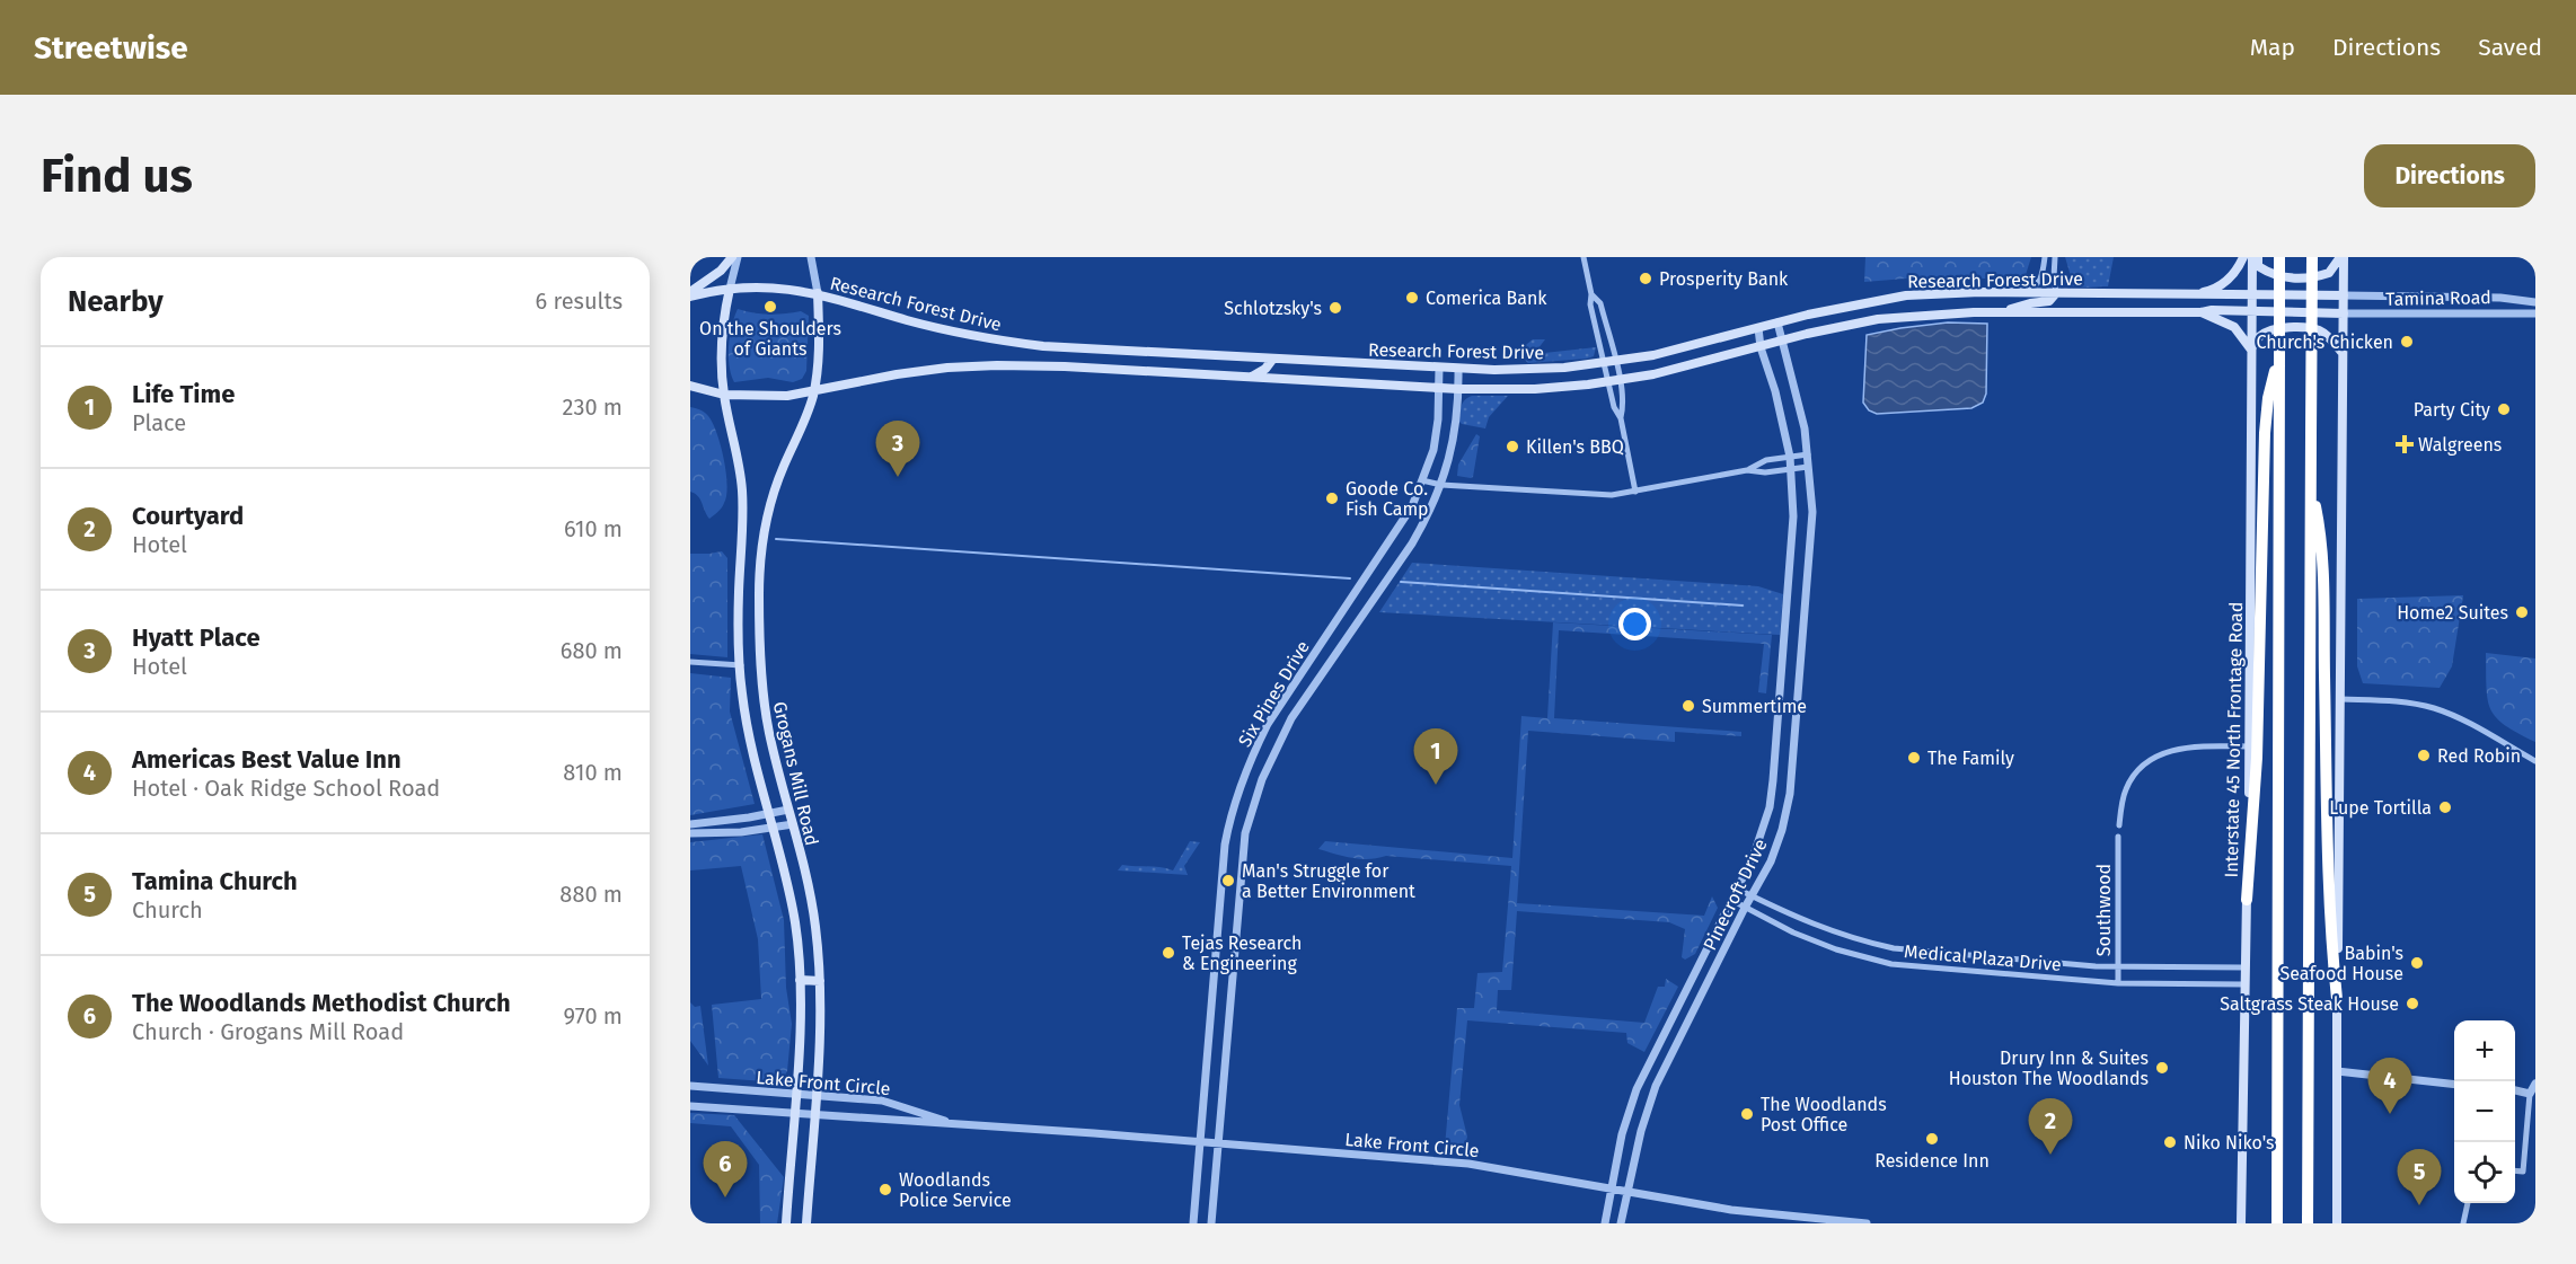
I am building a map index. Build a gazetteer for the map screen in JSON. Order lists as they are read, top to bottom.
{
  "streets": {
    "main road": ["Research Forest Drive", "Interstate 45 North Frontage Road", "Grogans Mill Road"],
    "street": [
      "Tamina Road",
      "Six Pines Drive",
      "Pinecroft Drive",
      "Southwood",
      "Medical Plaza Drive",
      "Lake Front Circle"
    ]
  },
  "crossings": [
    ["Research Forest Drive", "Tamina Road"],
    ["Research Forest Drive", "Six Pines Drive"],
    ["Research Forest Drive", "Interstate 45 North Frontage Road"],
    ["Research Forest Drive", "Grogans Mill Road"],
    ["Research Forest Drive", "Pinecroft Drive"],
    ["Six Pines Drive", "Lake Front Circle"],
    ["Interstate 45 North Frontage Road", "Medical Plaza Drive"],
    ["Grogans Mill Road", "Lake Front Circle"],
    ["Pinecroft Drive", "Medical Plaza Drive"],
    ["Pinecroft Drive", "Lake Front Circle"],
    ["Southwood", "Medical Plaza Drive"]
  ],
  "places": {
    "other": [
      "Prosperity Bank",
      "Comerica Bank",
      "On the Shoulders of Giants",
      "Schlotzsky's",
      "Church's Chicken",
      "Party City",
      "Killen's BBQ",
      "Goode Co. Fish Camp",
      "Home2 Suites",
      "Summertime",
      "Red Robin",
      "The Family",
      "Lupe Tortilla",
      "Man's Struggle for a Better Environment",
      "Tejas Research & Engineering",
      "Babin's Seafood House",
      "Saltgrass Steak House",
      "Drury Inn & Suites Houston The Woodlands",
      "The Woodlands Post Office",
      "Residence Inn",
      "Niko Niko's",
      "Woodlands Police Service"
    ],
    "health": ["Walgreens"]
  },
  "page": {
    "header": "Streetwise",
    "nav": ["Map", "Directions", "Saved"],
    "buttons": "Directions",
    "title": "Find us",
    "heading": ["Nearby", "6 results"],
    "list": [
      {
        "mark": "1",
        "name": "Life Time",
        "note": "Place",
        "value": "230 m"
      },
      {
        "mark": "2",
        "name": "Courtyard",
        "note": "Hotel",
        "value": "610 m"
      },
      {
        "mark": "3",
        "name": "Hyatt Place",
        "note": "Hotel",
        "value": "680 m"
      },
      {
        "mark": "4",
        "name": "Americas Best Value Inn",
        "note": "Hotel · Oak Ridge School Road",
        "value": "810 m"
      },
      {
        "mark": "5",
        "name": "Tamina Church",
        "note": "Church",
        "value": "880 m"
      },
      {
        "mark": "6",
        "name": "The Woodlands Methodist Church",
        "note": "Church · Grogans Mill Road",
        "value": "970 m"
      }
    ],
    "pins": [
      "3",
      "1",
      "4",
      "2",
      "6",
      "5"
    ],
    "map_buttons": ["+", "−"]
  }
}
